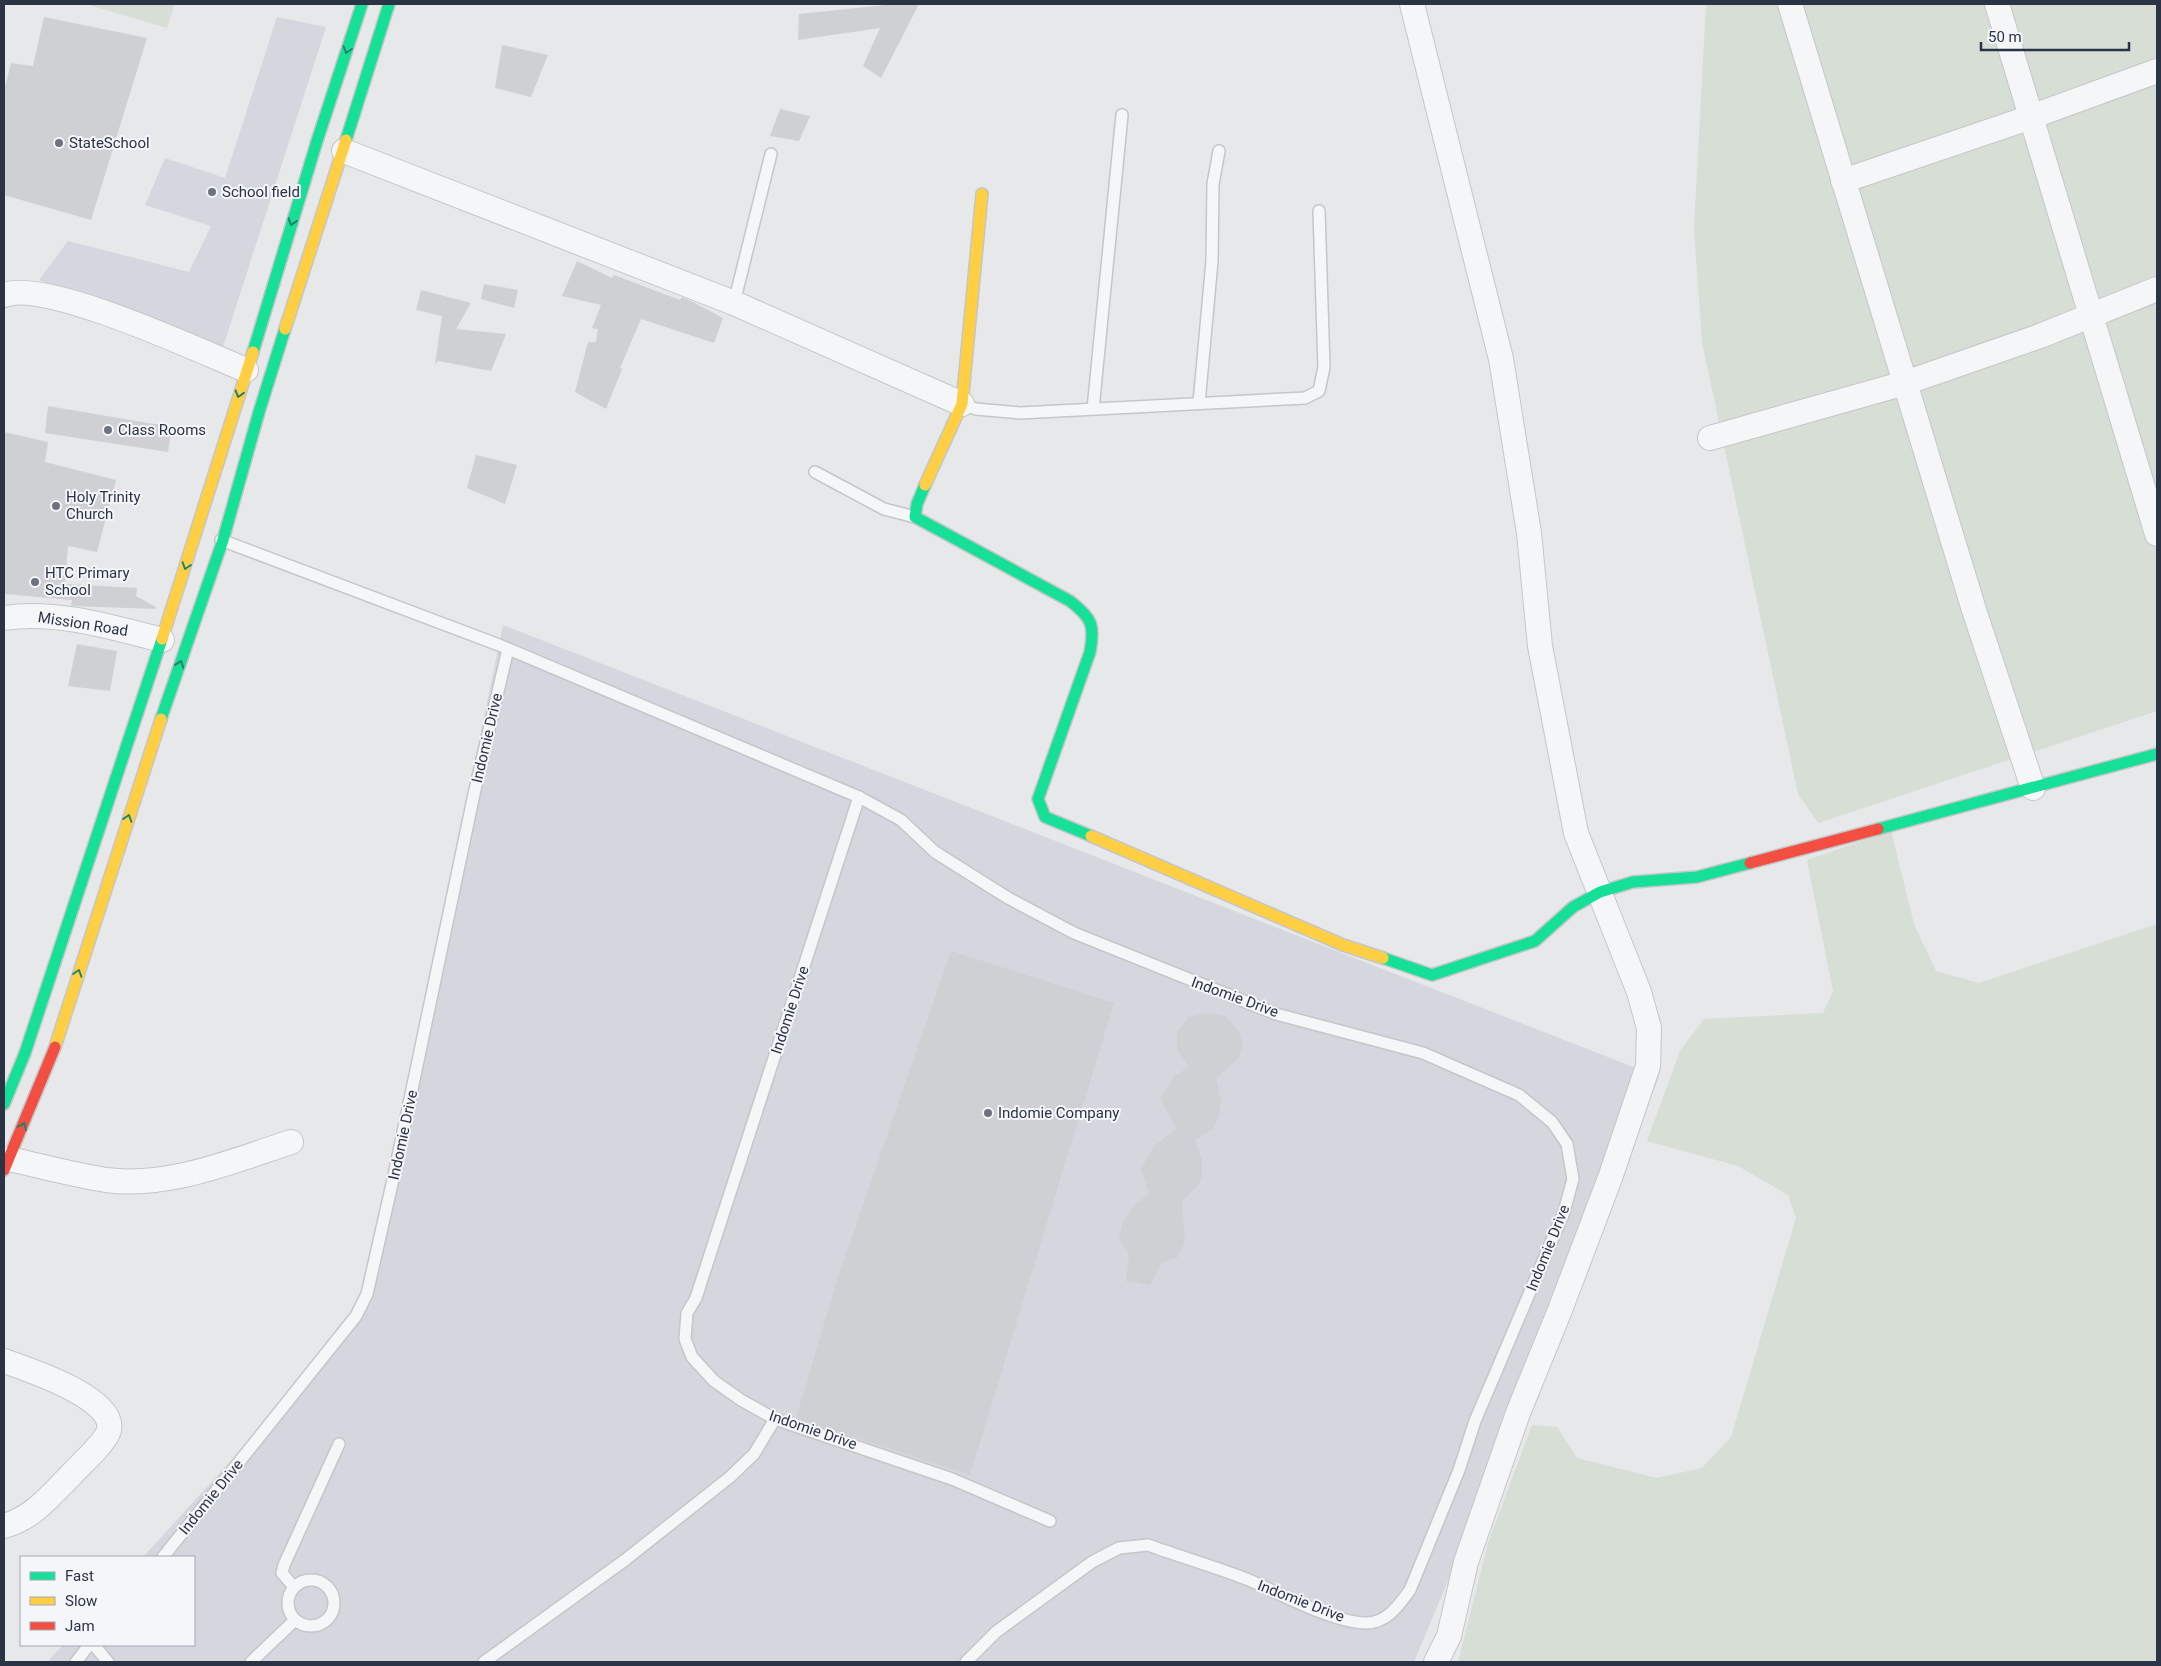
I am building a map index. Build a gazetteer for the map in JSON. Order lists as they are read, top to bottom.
{
  "streets": {
    "street": ["Mission Road"],
    "lane": ["Indomie Drive"]
  },
  "places": [
    "StateSchool",
    "School field",
    "Class Rooms",
    "Holy Trinity Church",
    "HTC Primary School",
    "Indomie Company"
  ],
  "legend": ["Fast", "Slow", "Jam"],
  "scale_bar": "50 m"
}
